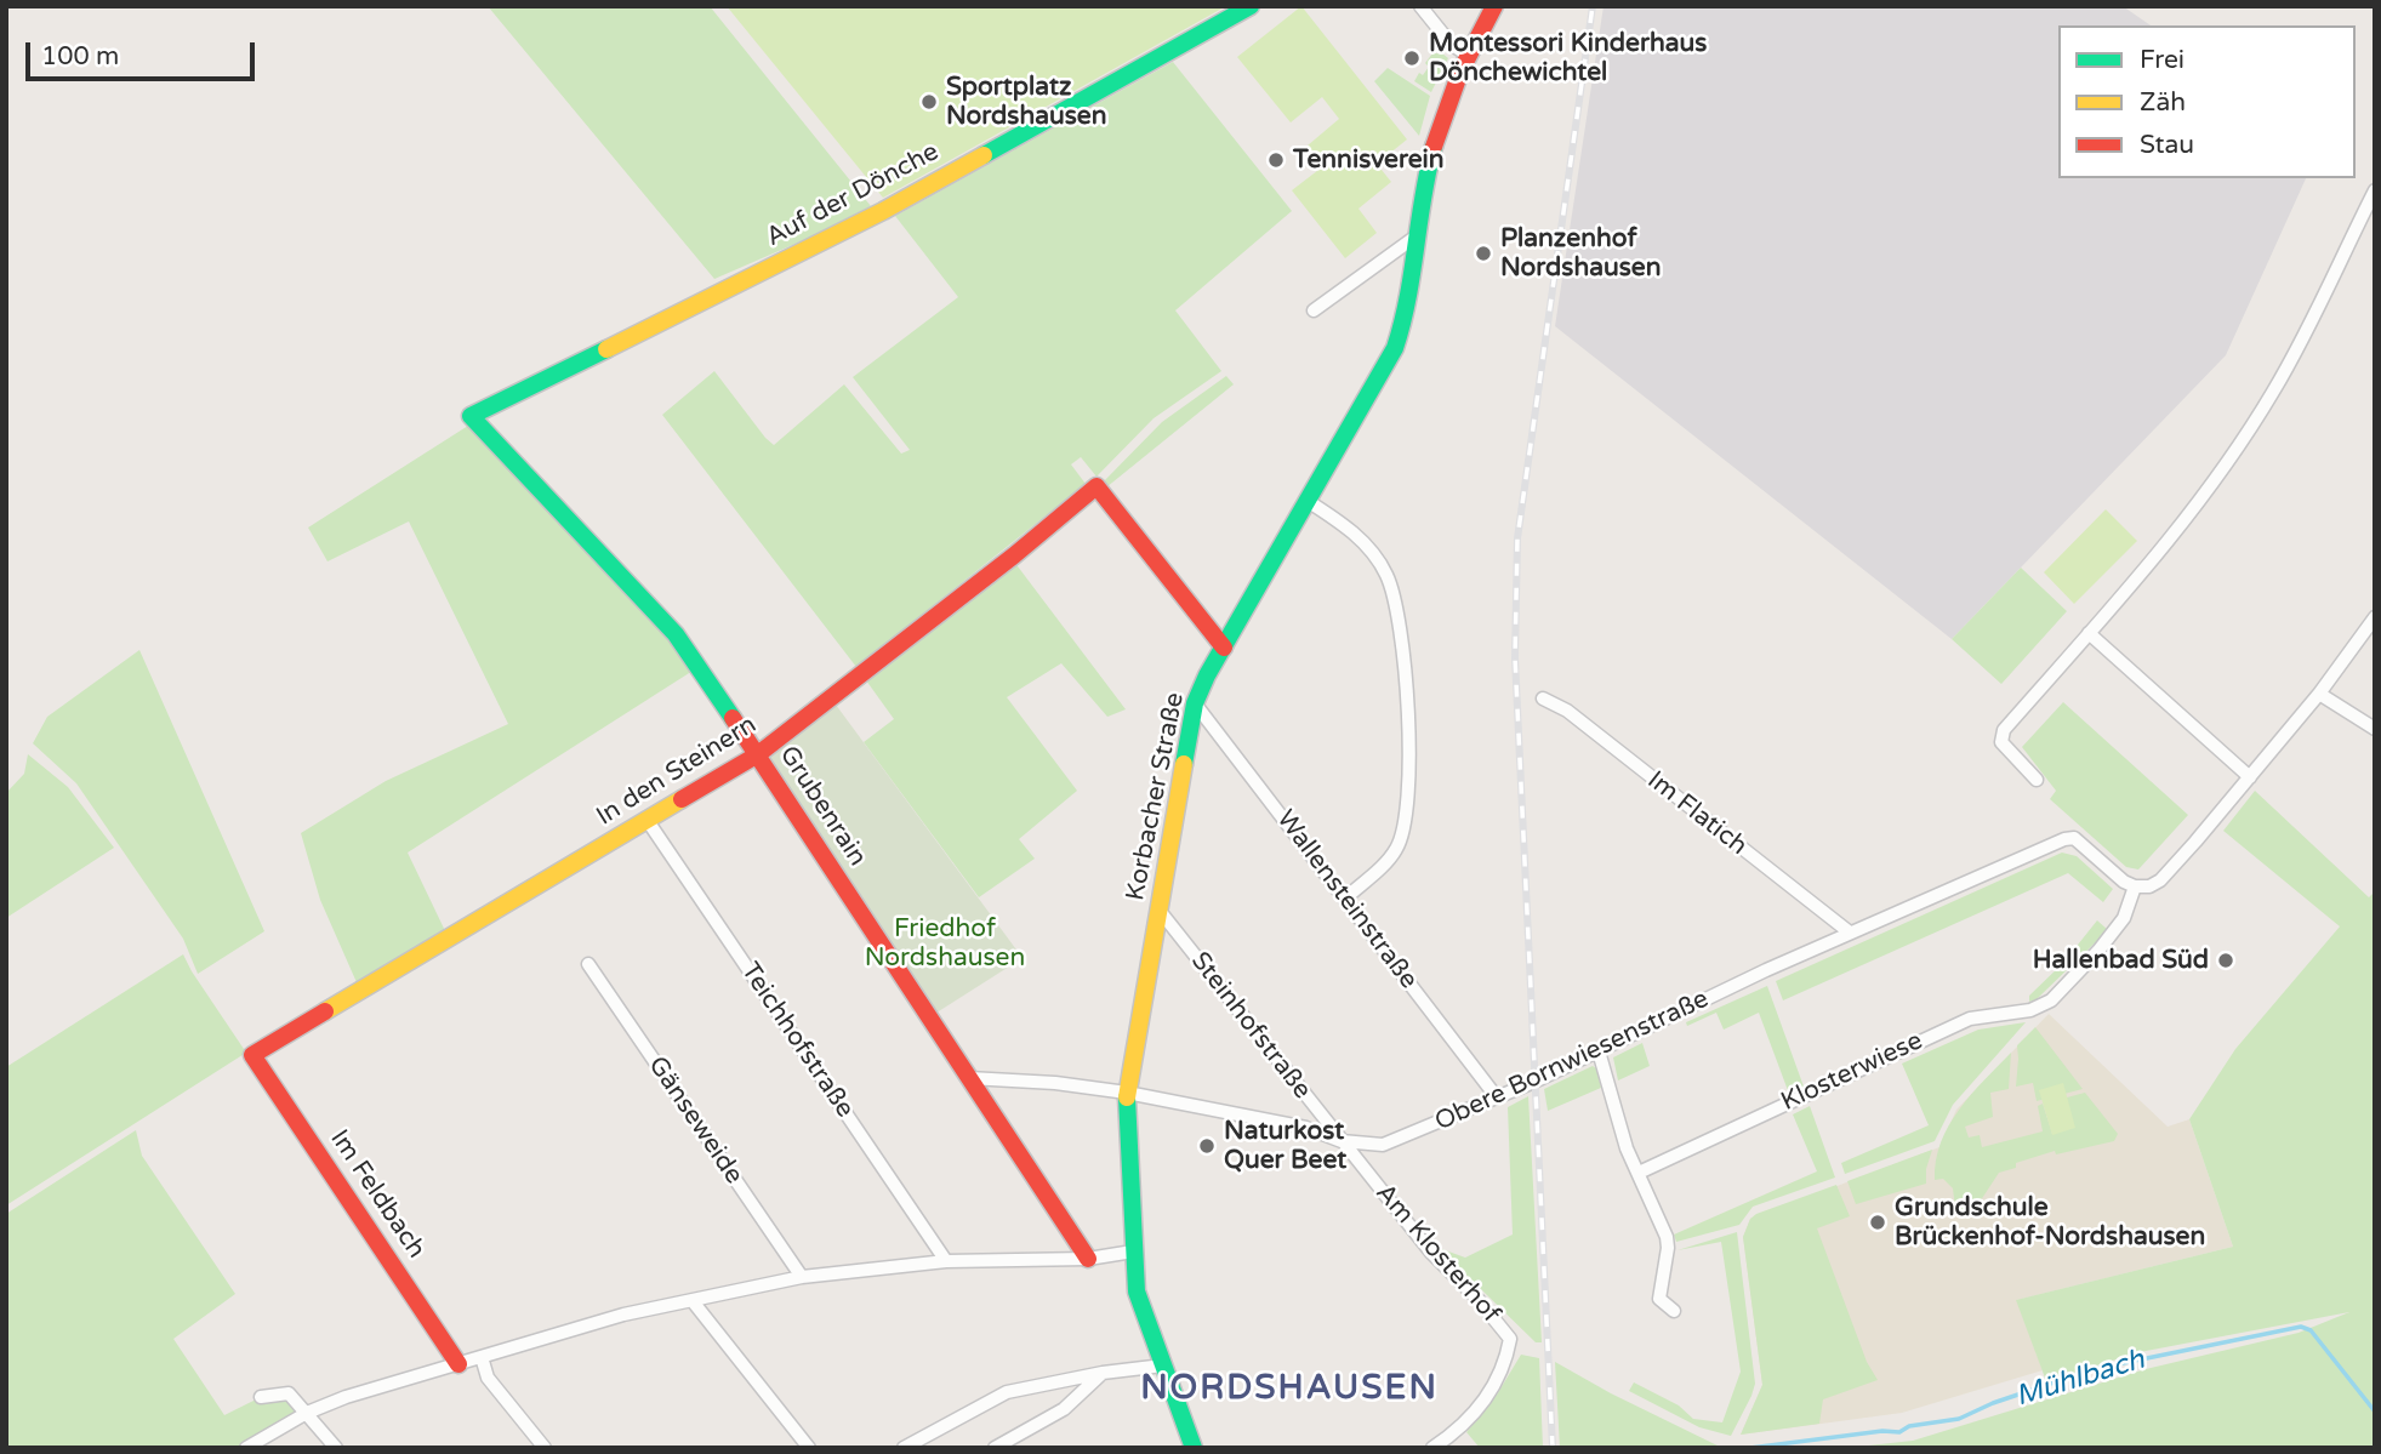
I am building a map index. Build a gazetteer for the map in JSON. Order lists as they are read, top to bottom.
{
  "streets": {
    "street": [
      "Auf der Dönche",
      "In den Steinern",
      "Korbacher Straße",
      "Grubenrain",
      "Im Flatich",
      "Wallensteinstraße",
      "Steinhofstraße",
      "Teichhofstraße",
      "Obere Bornwiesenstraße",
      "Klosterwiese",
      "Gänseweide",
      "Im Feldbach",
      "Am Klosterhof"
    ]
  },
  "crossings": [
    ["Auf der Dönche", "Grubenrain"],
    ["In den Steinern", "Korbacher Straße"],
    ["In den Steinern", "Grubenrain"],
    ["In den Steinern", "Teichhofstraße"],
    ["In den Steinern", "Im Feldbach"],
    ["Korbacher Straße", "Wallensteinstraße"],
    ["Korbacher Straße", "Steinhofstraße"],
    ["Korbacher Straße", "Obere Bornwiesenstraße"],
    ["Grubenrain", "Obere Bornwiesenstraße"],
    ["Im Flatich", "Obere Bornwiesenstraße"],
    ["Wallensteinstraße", "Obere Bornwiesenstraße"],
    ["Steinhofstraße", "Obere Bornwiesenstraße"],
    ["Steinhofstraße", "Am Klosterhof"],
    ["Obere Bornwiesenstraße", "Klosterwiese"],
    ["Obere Bornwiesenstraße", "Am Klosterhof"]
  ],
  "districts": ["NORDSHAUSEN"],
  "water": ["Mühlbach"],
  "parks": ["Friedhof Nordshausen"],
  "places": [
    "Montessori Kinderhaus Dönchewichtel",
    "Sportplatz Nordshausen",
    "Tennisverein",
    "Planzenhof Nordshausen",
    "Hallenbad Süd",
    "Naturkost Quer Beet",
    "Grundschule Brückenhof-Nordshausen"
  ],
  "legend": ["Frei", "Zäh", "Stau"],
  "scale_bar": "100 m"
}
